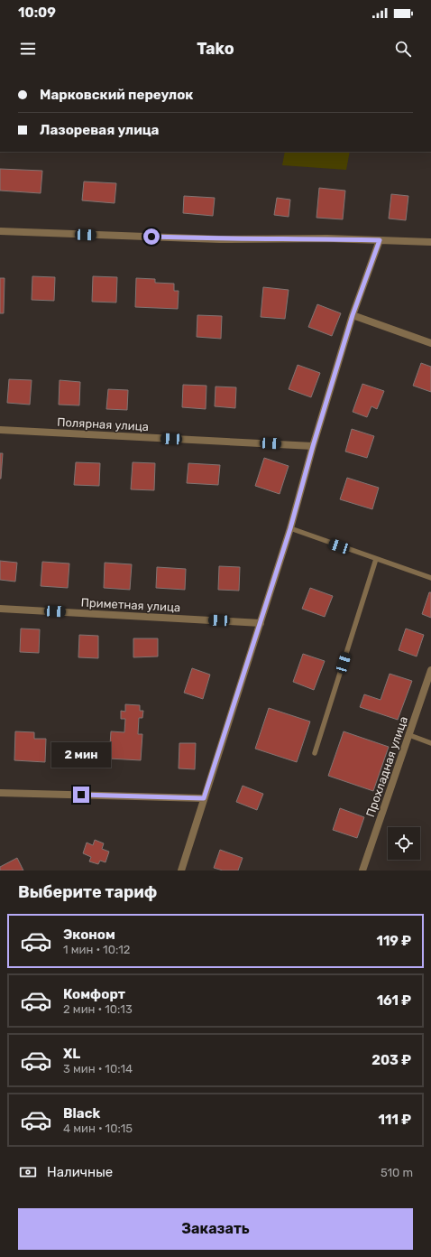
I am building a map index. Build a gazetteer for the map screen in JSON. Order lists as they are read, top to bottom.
{
  "streets": {
    "street": ["Полярная улица", "Приметная улица", "Прохладная улица"]
  },
  "page": {
    "status": "10:09",
    "header": "Tako",
    "banner": ["Марковский переулок", "Лазоревая улица"],
    "bubble": "2 мин",
    "heading": "Выберите тариф",
    "list": [
      {
        "name": "Эконом",
        "note": "1 мин · 10:12",
        "value": "119 ₽"
      },
      {
        "name": "Комфорт",
        "note": "2 мин · 10:13",
        "value": "161 ₽"
      },
      {
        "name": "XL",
        "note": "3 мин · 10:14",
        "value": "203 ₽"
      },
      {
        "name": "Black",
        "note": "4 мин · 10:15",
        "value": "111 ₽"
      }
    ],
    "pay": ["Наличные", "510 m"],
    "buttons": "Заказать"
  }
}
